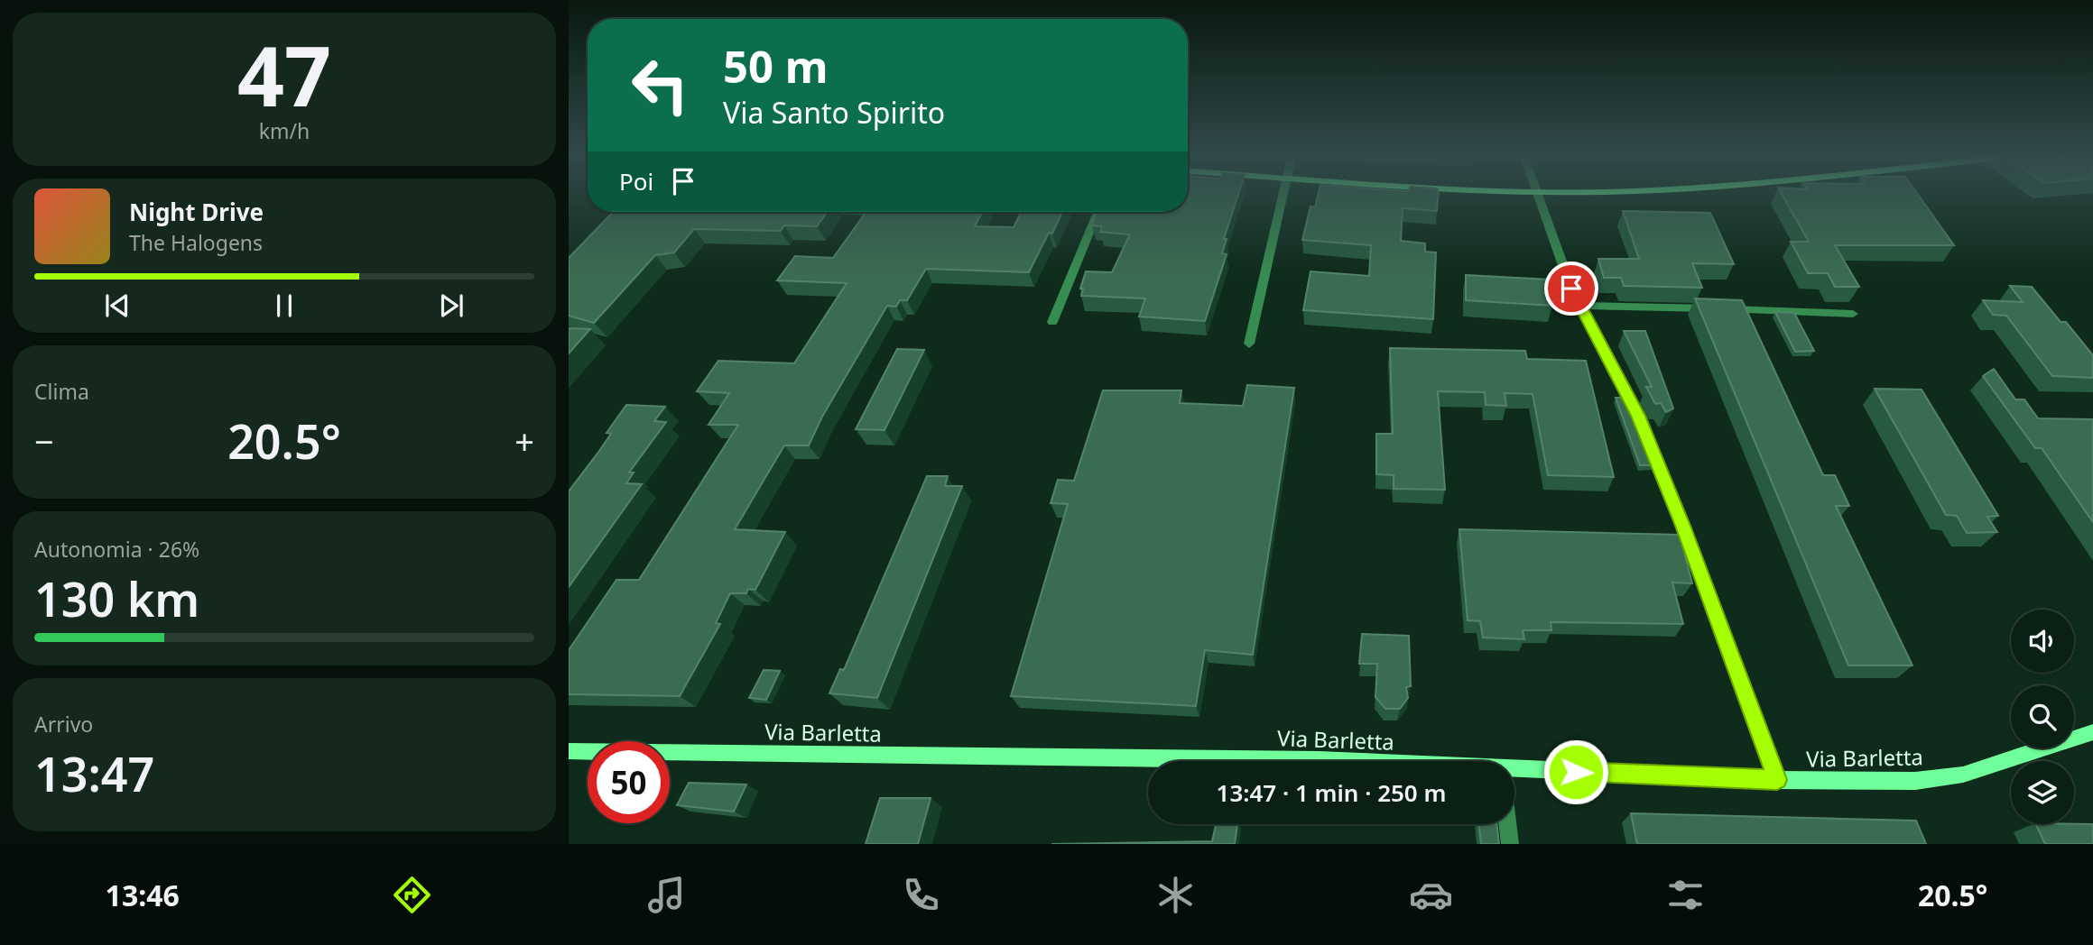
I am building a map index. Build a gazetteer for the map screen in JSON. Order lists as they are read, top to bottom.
{
  "streets": {
    "main road": ["Via Barletta"]
  },
  "page": {
    "tile": [
      ["47", "km/h"],
      "Clima",
      ["Autonomia · 26%", "130 km"],
      ["Arrivo", "13:47"]
    ],
    "turn": ["50 m", "Via Santo Spirito"],
    "then": "Poi",
    "song": ["Night Drive", "The Halogens"],
    "heat": ["−", "20.5°", "+"],
    "limit": "50",
    "trip": "13:47 · 1 min · 250 m",
    "tabs": ["13:46", "20.5°"]
  }
}
